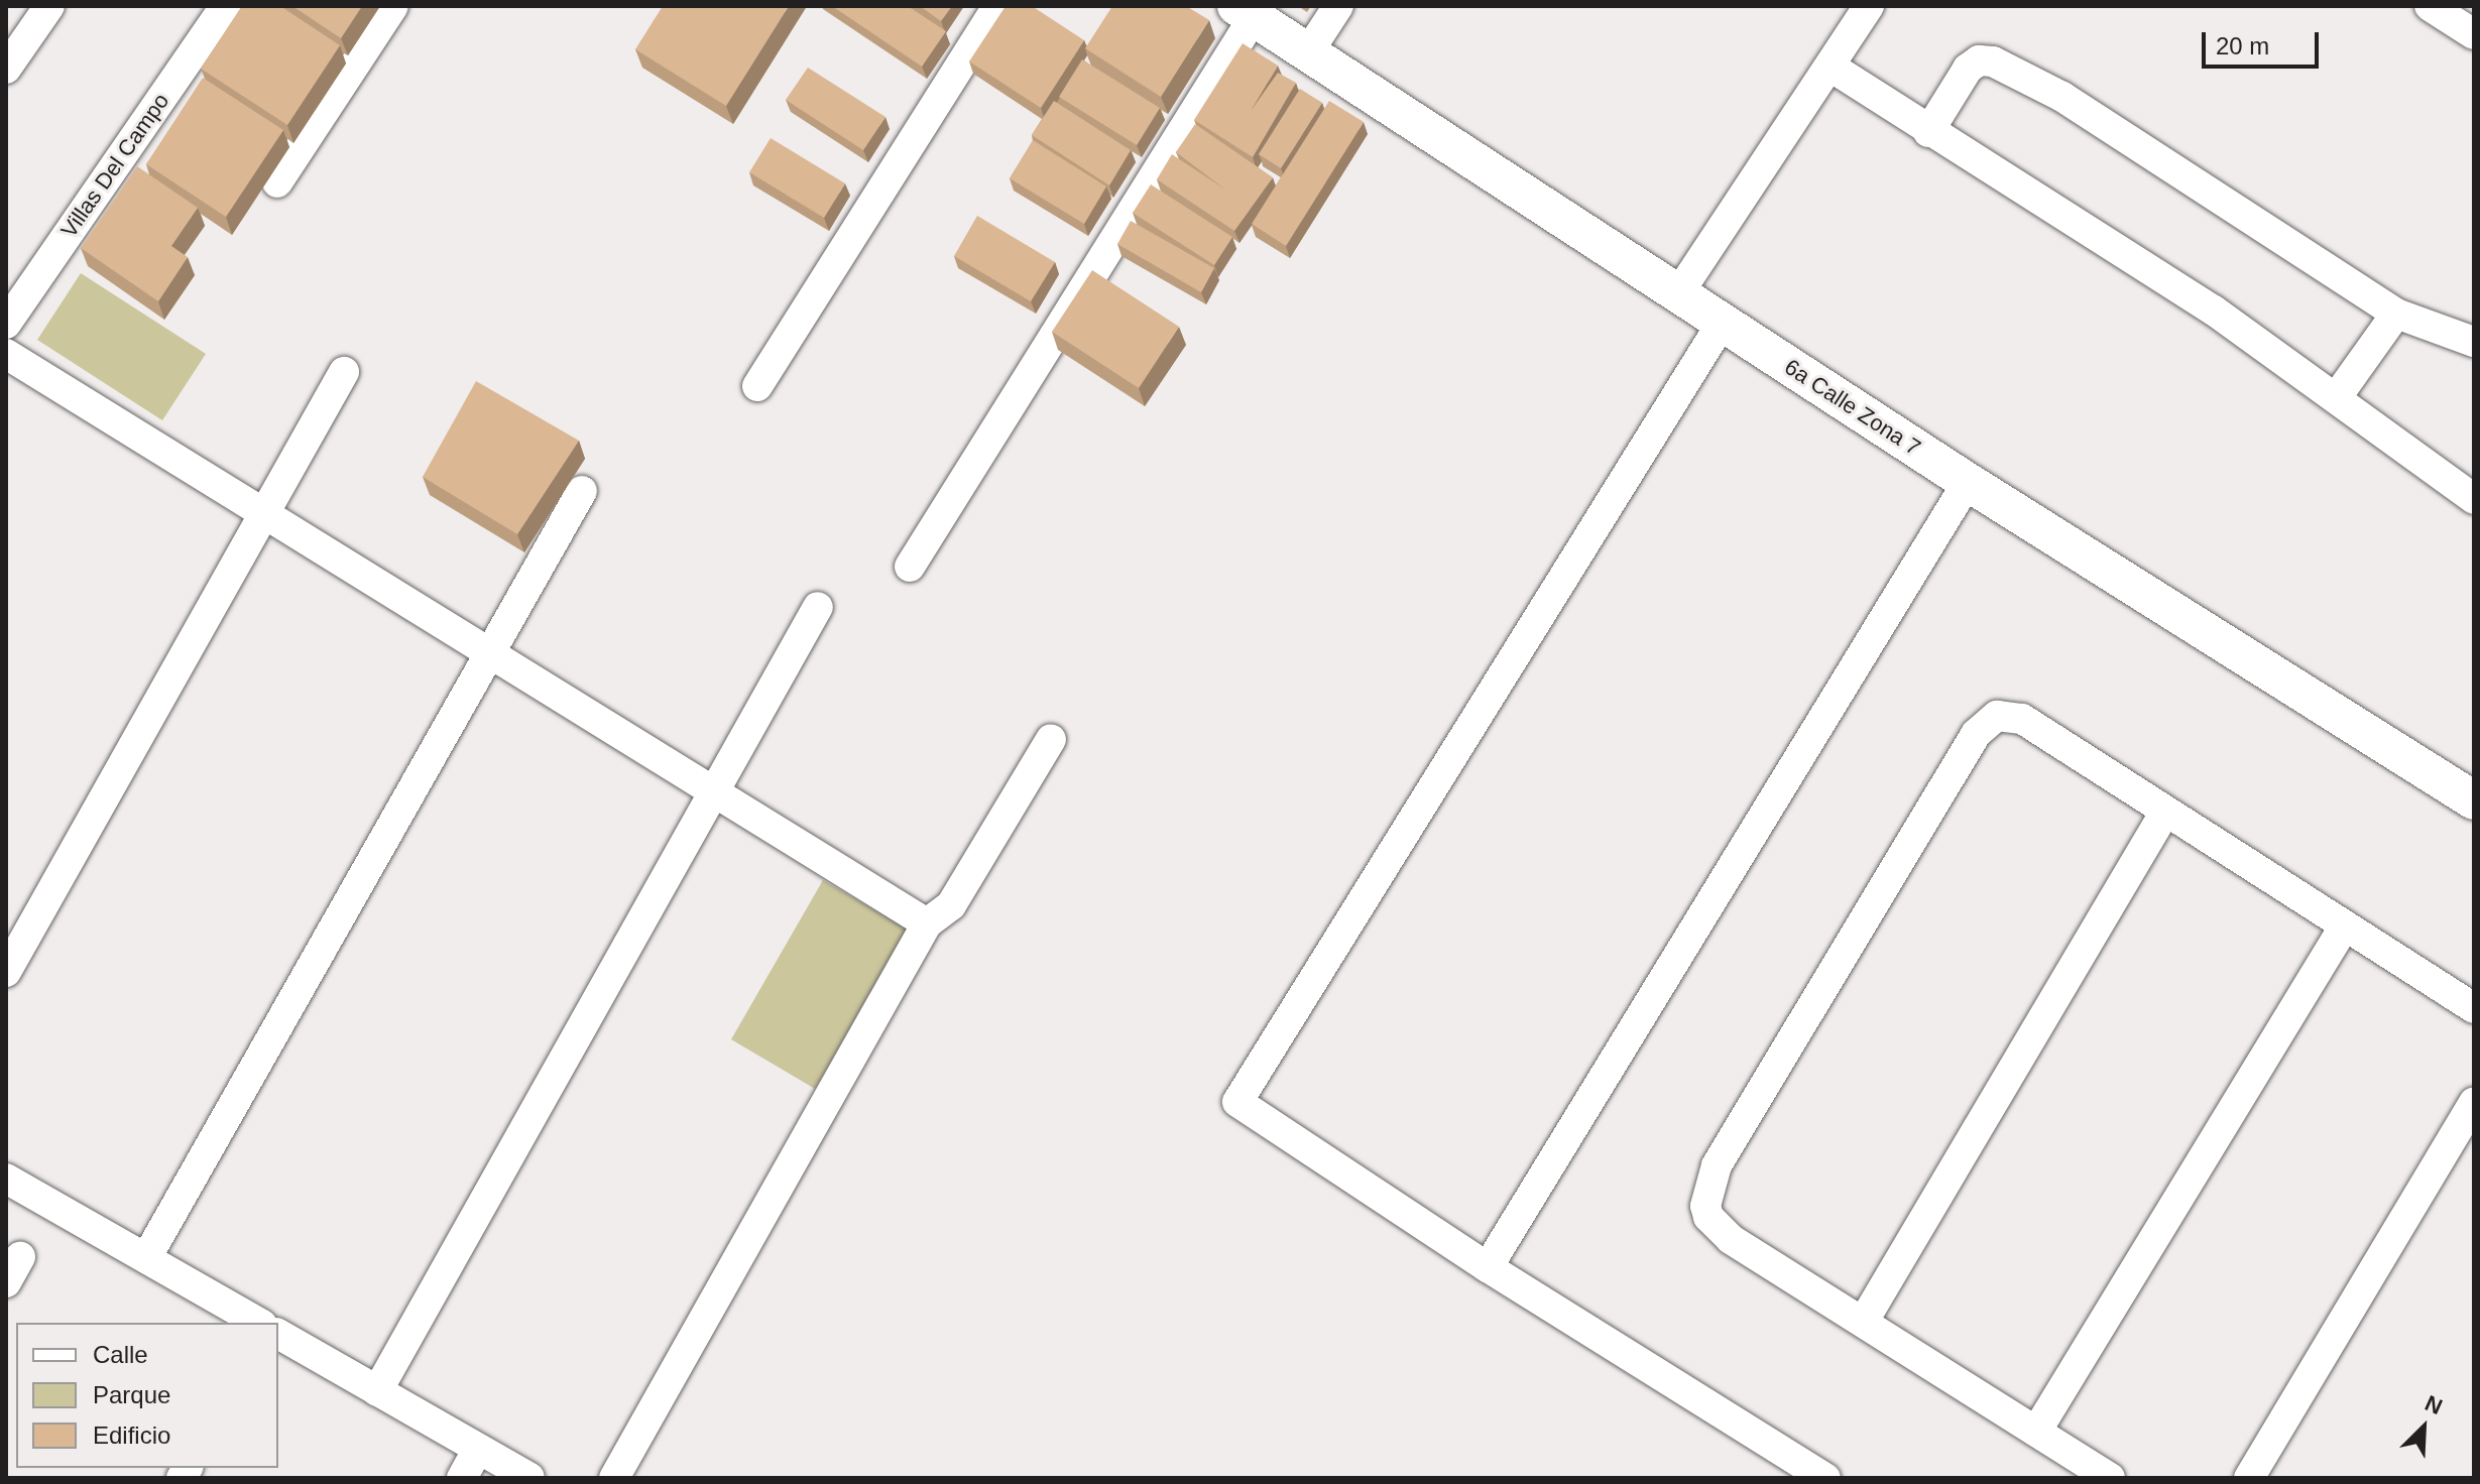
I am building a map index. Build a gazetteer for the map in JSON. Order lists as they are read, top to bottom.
{
  "streets": {
    "street": ["Villas Del Campo", "6a Calle Zona 7"]
  },
  "legend": ["Calle", "Parque", "Edificio"],
  "scale_bar": "20 m",
  "north": "top right"
}
